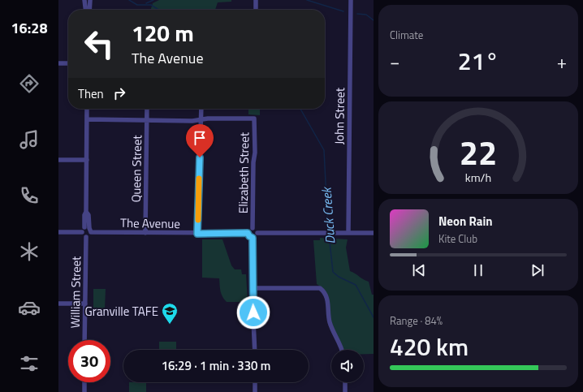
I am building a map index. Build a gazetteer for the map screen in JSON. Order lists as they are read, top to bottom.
{
  "streets": {
    "street": [
      "John Street",
      "Queen Street",
      "Elizabeth Street",
      "The Avenue",
      "William Street"
    ]
  },
  "crossings": [
    ["Queen Street", "The Avenue"],
    ["Elizabeth Street", "The Avenue"]
  ],
  "water": ["Duck Creek"],
  "places": {
    "school or university": ["Granville TAFE"]
  },
  "page": {
    "tabs": "16:28",
    "tile": [
      "Climate",
      ["Range · 84%", "420 km"]
    ],
    "turn": ["120 m", "The Avenue"],
    "heat": ["−", "21°", "+"],
    "then": "Then",
    "song": ["Neon Rain", "Kite Club"],
    "limit": "30",
    "trip": "16:29 · 1 min · 330 m",
    "gauge": ["22", "km/h"]
  }
}
